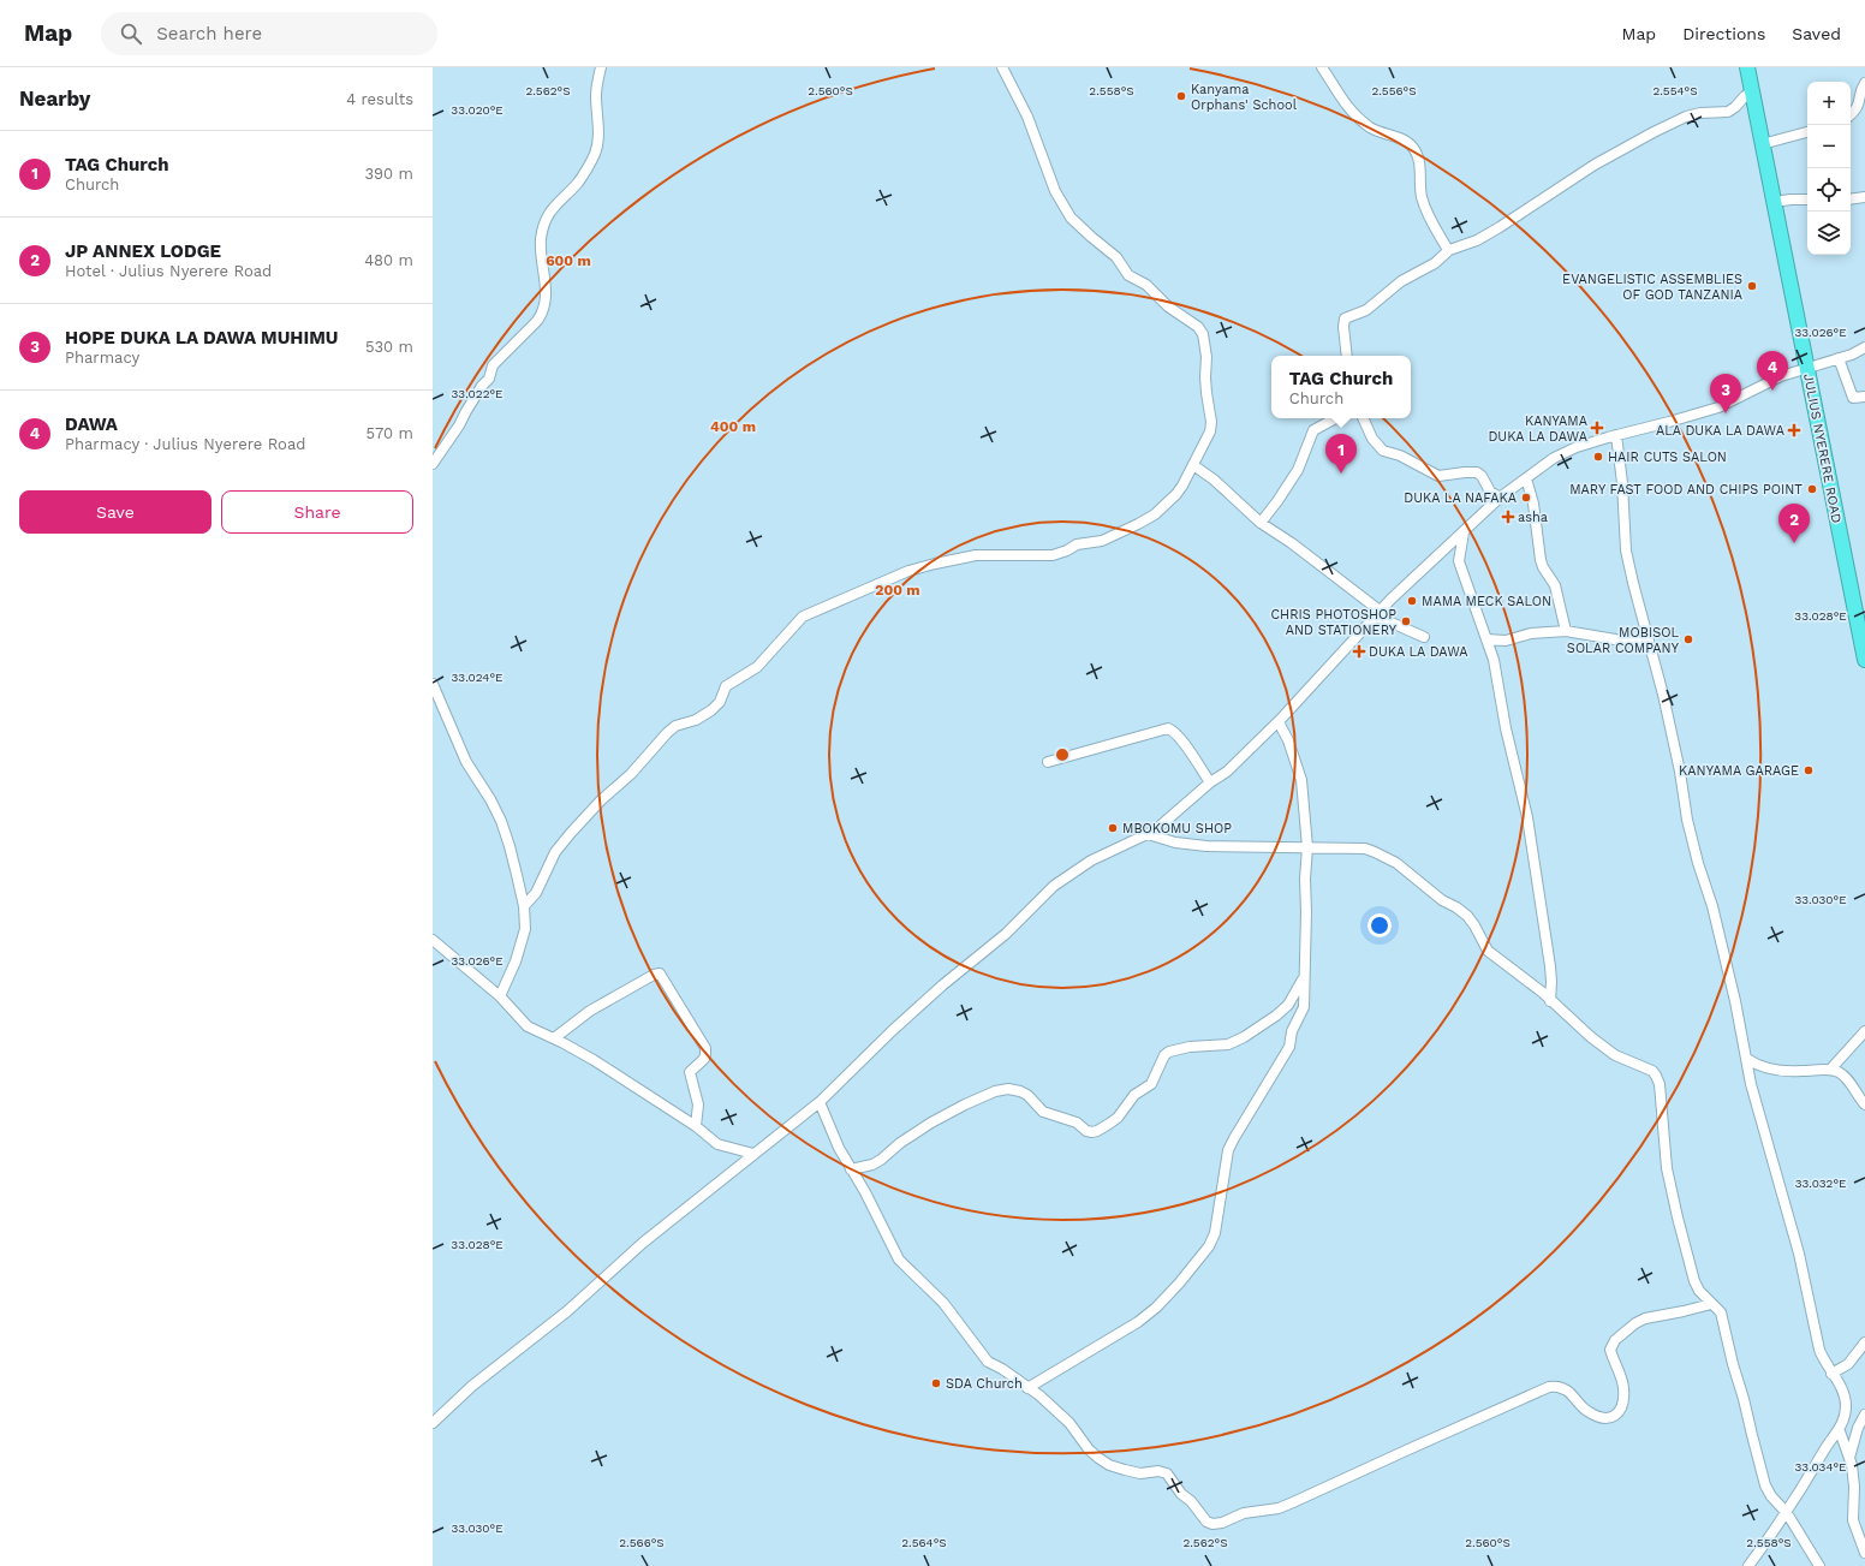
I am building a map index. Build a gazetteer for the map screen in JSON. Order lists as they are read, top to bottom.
{
  "streets": {
    "highway": ["JULIUS NYERERE ROAD"]
  },
  "places": {
    "other": [
      "Kanyama Orphans' School",
      "EVANGELISTIC ASSEMBLIES OF GOD TANZANIA",
      "HAIR CUTS SALON",
      "MARY FAST FOOD AND CHIPS POINT",
      "DUKA LA NAFAKA",
      "MAMA MECK SALON",
      "CHRIS PHOTOSHOP AND STATIONERY",
      "MOBISOL SOLAR COMPANY",
      "KANYAMA GARAGE",
      "MBOKOMU SHOP",
      "SDA Church"
    ],
    "health": [
      "KANYAMA DUKA LA DAWA",
      "ALA DUKA LA DAWA",
      "asha",
      "DUKA LA DAWA"
    ]
  },
  "page": {
    "header": "Map",
    "search": "Search here",
    "nav": ["Map", "Directions", "Saved"],
    "heading": ["Nearby", "4 results"],
    "map_buttons": ["+", "−"],
    "list": [
      {
        "mark": "1",
        "name": "TAG Church",
        "note": "Church",
        "value": "390 m"
      },
      {
        "mark": "2",
        "name": "JP ANNEX LODGE",
        "note": "Hotel · Julius Nyerere Road",
        "value": "480 m"
      },
      {
        "mark": "3",
        "name": "HOPE DUKA LA DAWA MUHIMU",
        "note": "Pharmacy",
        "value": "530 m"
      },
      {
        "mark": "4",
        "name": "DAWA",
        "note": "Pharmacy · Julius Nyerere Road",
        "value": "570 m"
      }
    ],
    "pins": [
      "4",
      "3",
      "1",
      "2"
    ],
    "popup": ["TAG Church", "Church"],
    "buttons": ["Save", "Share"]
  },
  "coordinates": [
    "2.558°S",
    "2.556°S",
    "2.554°S",
    "2.562°S",
    "2.560°S",
    "33.020°E",
    "33.026°E",
    "33.022°E",
    "33.028°E",
    "33.024°E",
    "33.030°E",
    "33.032°E",
    "33.034°E",
    "2.566°S",
    "2.564°S"
  ],
  "rings": ["600 m", "400 m", "200 m"]
}
